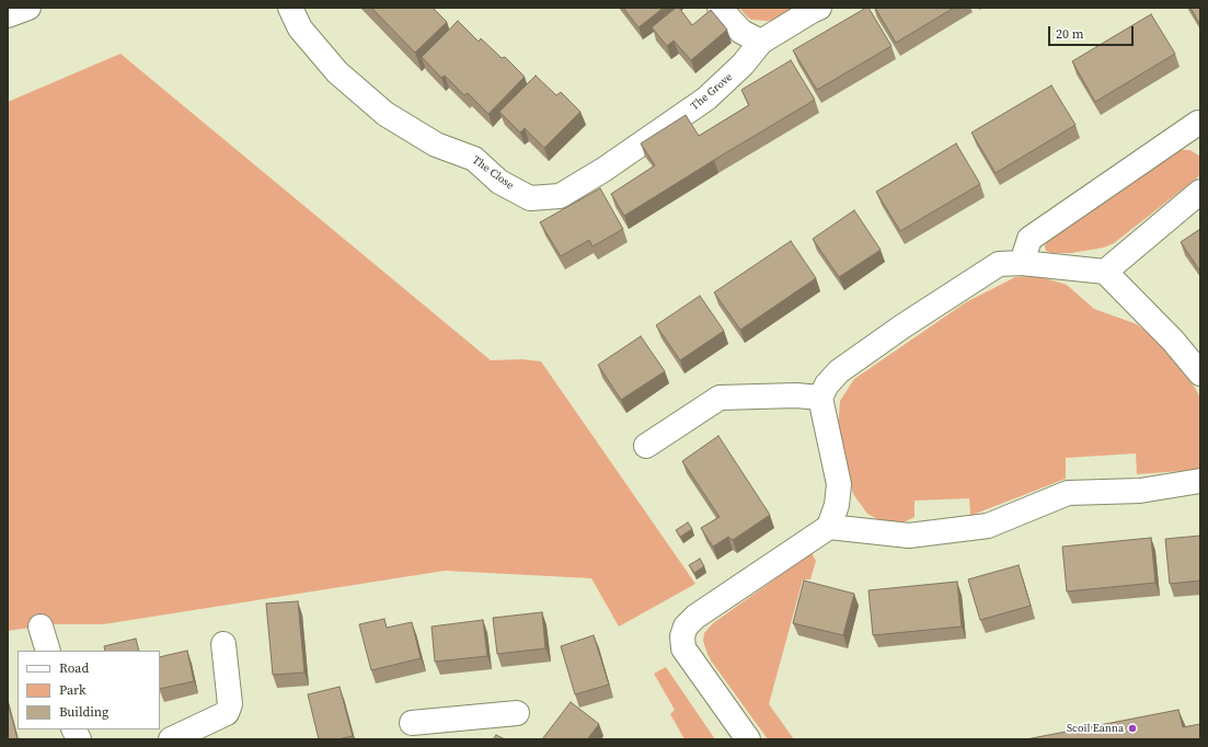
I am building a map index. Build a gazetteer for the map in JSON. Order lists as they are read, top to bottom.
{
  "streets": {
    "street": ["The Grove", "The Close"]
  },
  "crossings": [
    ["The Grove", "The Close"]
  ],
  "places": ["Scoil Eanna"],
  "legend": ["Road", "Park", "Building"],
  "scale_bar": "20 m"
}
